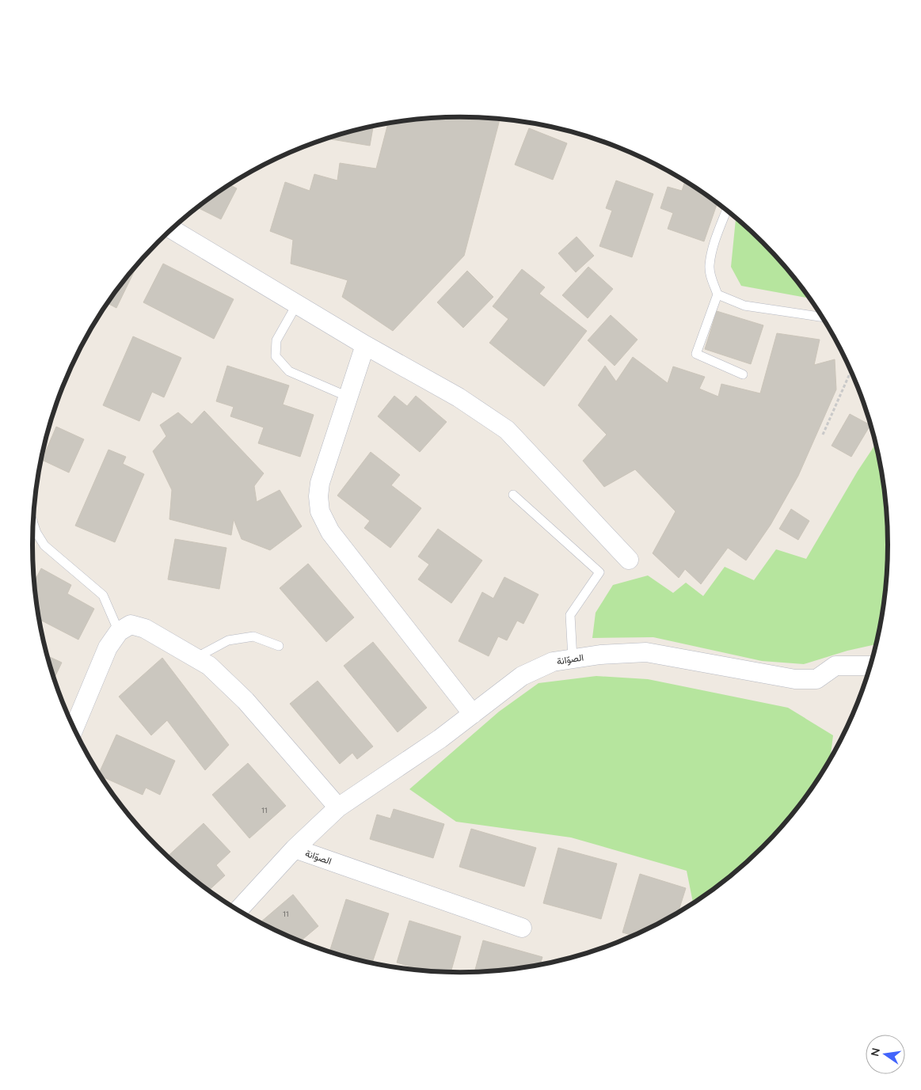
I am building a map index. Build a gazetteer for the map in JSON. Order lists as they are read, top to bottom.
{
  "streets": {
    "street": ["الصوّانة"]
  },
  "house_numbers": ["11", "11"],
  "north": "left"
}
